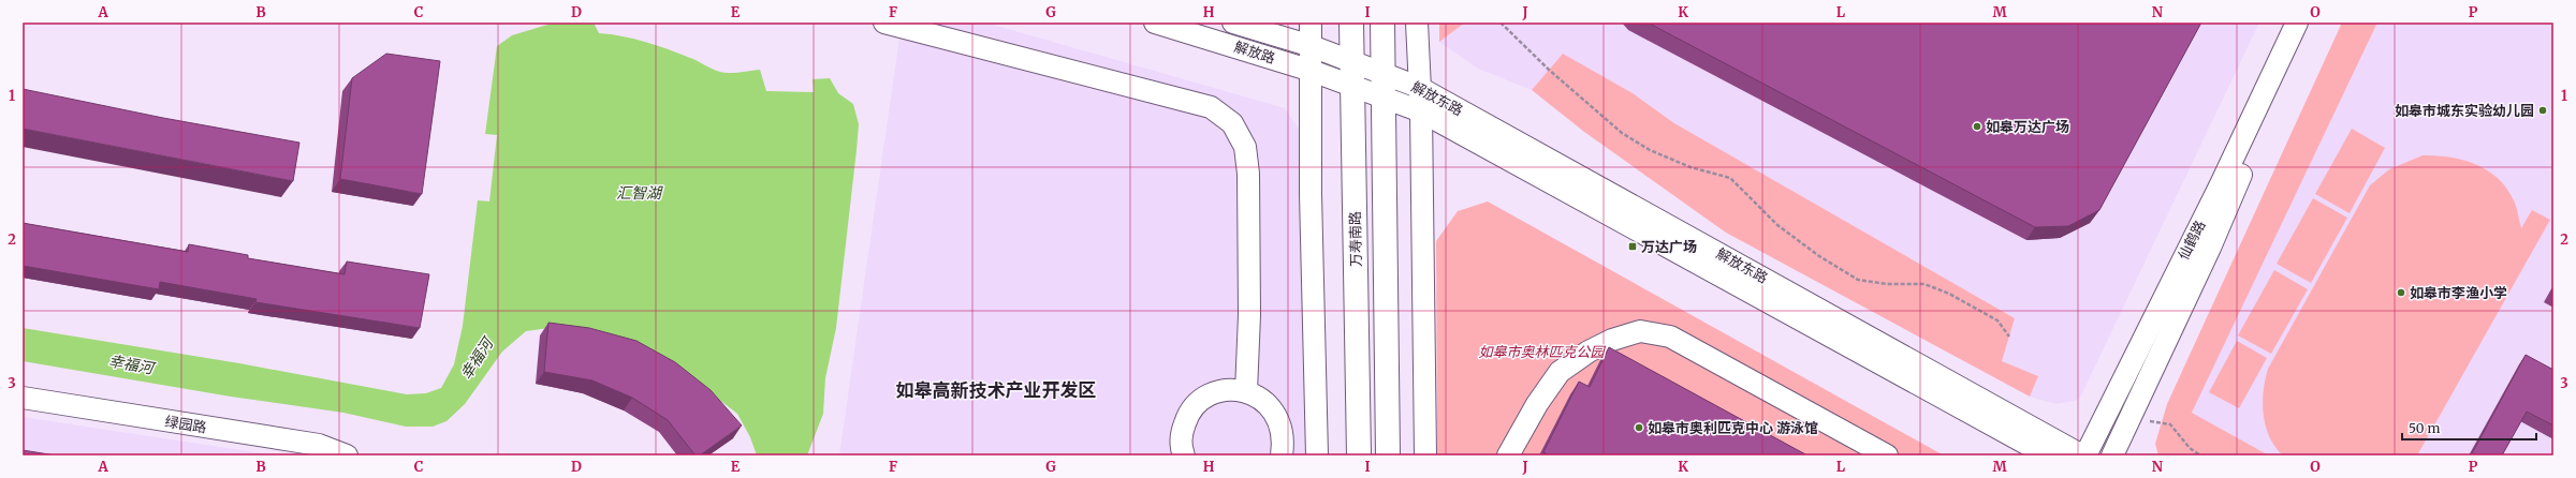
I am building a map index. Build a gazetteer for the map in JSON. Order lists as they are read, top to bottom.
{
  "streets": {
    "main road": ["万寿南路"],
    "street": [
      "解放路",
      "解放东路",
      "仙鹤路",
      "绿园路"
    ]
  },
  "crossings": [
    ["解放路", "解放东路"],
    ["解放路", "万寿南路"],
    ["解放东路", "万寿南路"],
    ["解放东路", "仙鹤路"]
  ],
  "districts": ["如皋高新技术产业开发区"],
  "water": ["汇智湖", "幸福河"],
  "parks": ["如皋市奥林匹克公园"],
  "places": {
    "other": [
      "如皋市城东实验幼儿园",
      "如皋万达广场",
      "如皋市李渔小学",
      "如皋市奥利匹克中心 游泳馆"
    ],
    "transit": ["万达广场"]
  },
  "scale_bar": "50 m",
  "grid": {
    "columns": [
      "A",
      "B",
      "C",
      "D",
      "E",
      "F",
      "G",
      "H",
      "I",
      "J",
      "K",
      "L",
      "M",
      "N",
      "O",
      "P"
    ],
    "rows": ["1", "2", "3"]
  }
}
